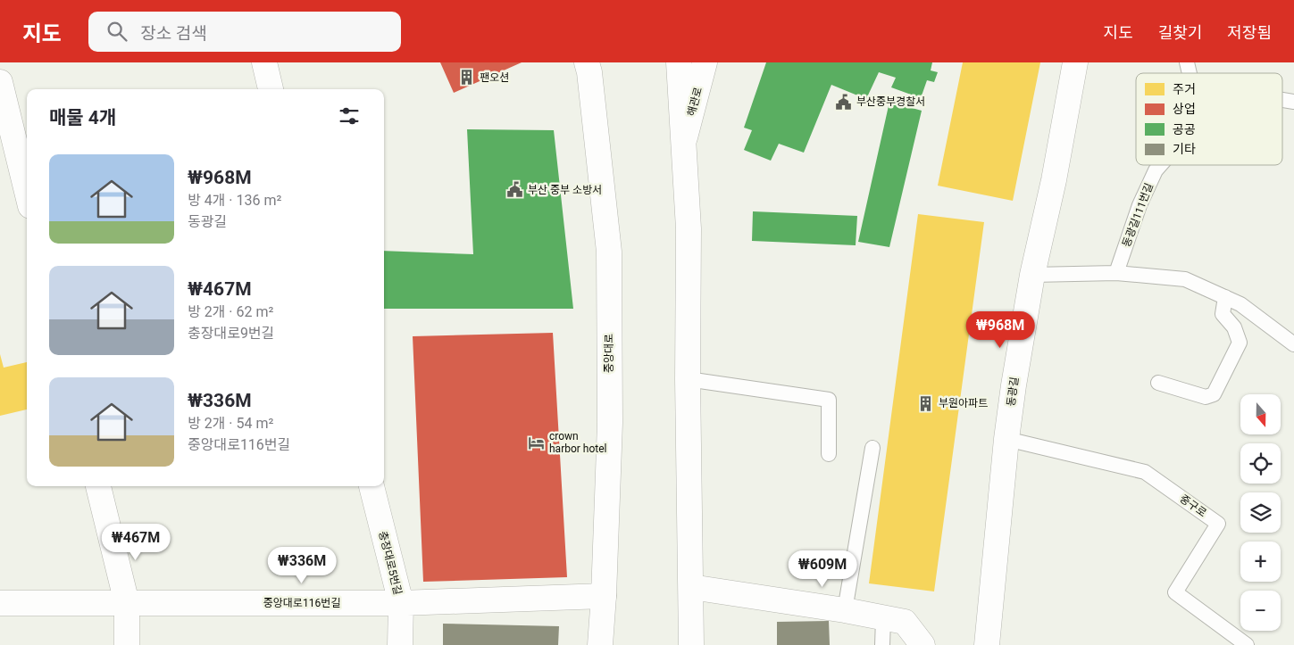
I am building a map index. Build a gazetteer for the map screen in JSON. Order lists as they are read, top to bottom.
{
  "streets": {
    "street": [
      "해관로",
      "중앙대로",
      "동광길",
      "충장대로5번길",
      "중앙대로116번길"
    ],
    "lane": ["동광길111번길", "중구로"]
  },
  "crossings": [
    ["중앙대로", "중앙대로116번길"],
    ["동광길", "중구로"],
    ["충장대로5번길", "중앙대로116번길"]
  ],
  "places": {
    "building": ["팬오션", "부원아파트"],
    "public building": ["부산중부경찰서", "부산 중부 소방서"],
    "hotel": ["crown harbor hotel"]
  },
  "legend": [
    "주거",
    "상업",
    "공공",
    "기타"
  ],
  "north": "bottom",
  "page": {
    "header": "지도",
    "search": "장소 검색",
    "nav": ["지도", "길찾기", "저장됨"],
    "heading": "매물 4개",
    "list": [
      {
        "name": "₩968M",
        "note": "방 4개 · 136 m² · 동광길"
      },
      {
        "name": "₩467M",
        "note": "방 2개 · 62 m² · 충장대로9번길"
      },
      {
        "name": "₩336M",
        "note": "방 2개 · 54 m² · 중앙대로116번길"
      }
    ],
    "price": [
      "₩968M",
      "₩467M",
      "₩336M",
      "₩609M"
    ],
    "map_buttons": ["+", "−"]
  }
}
